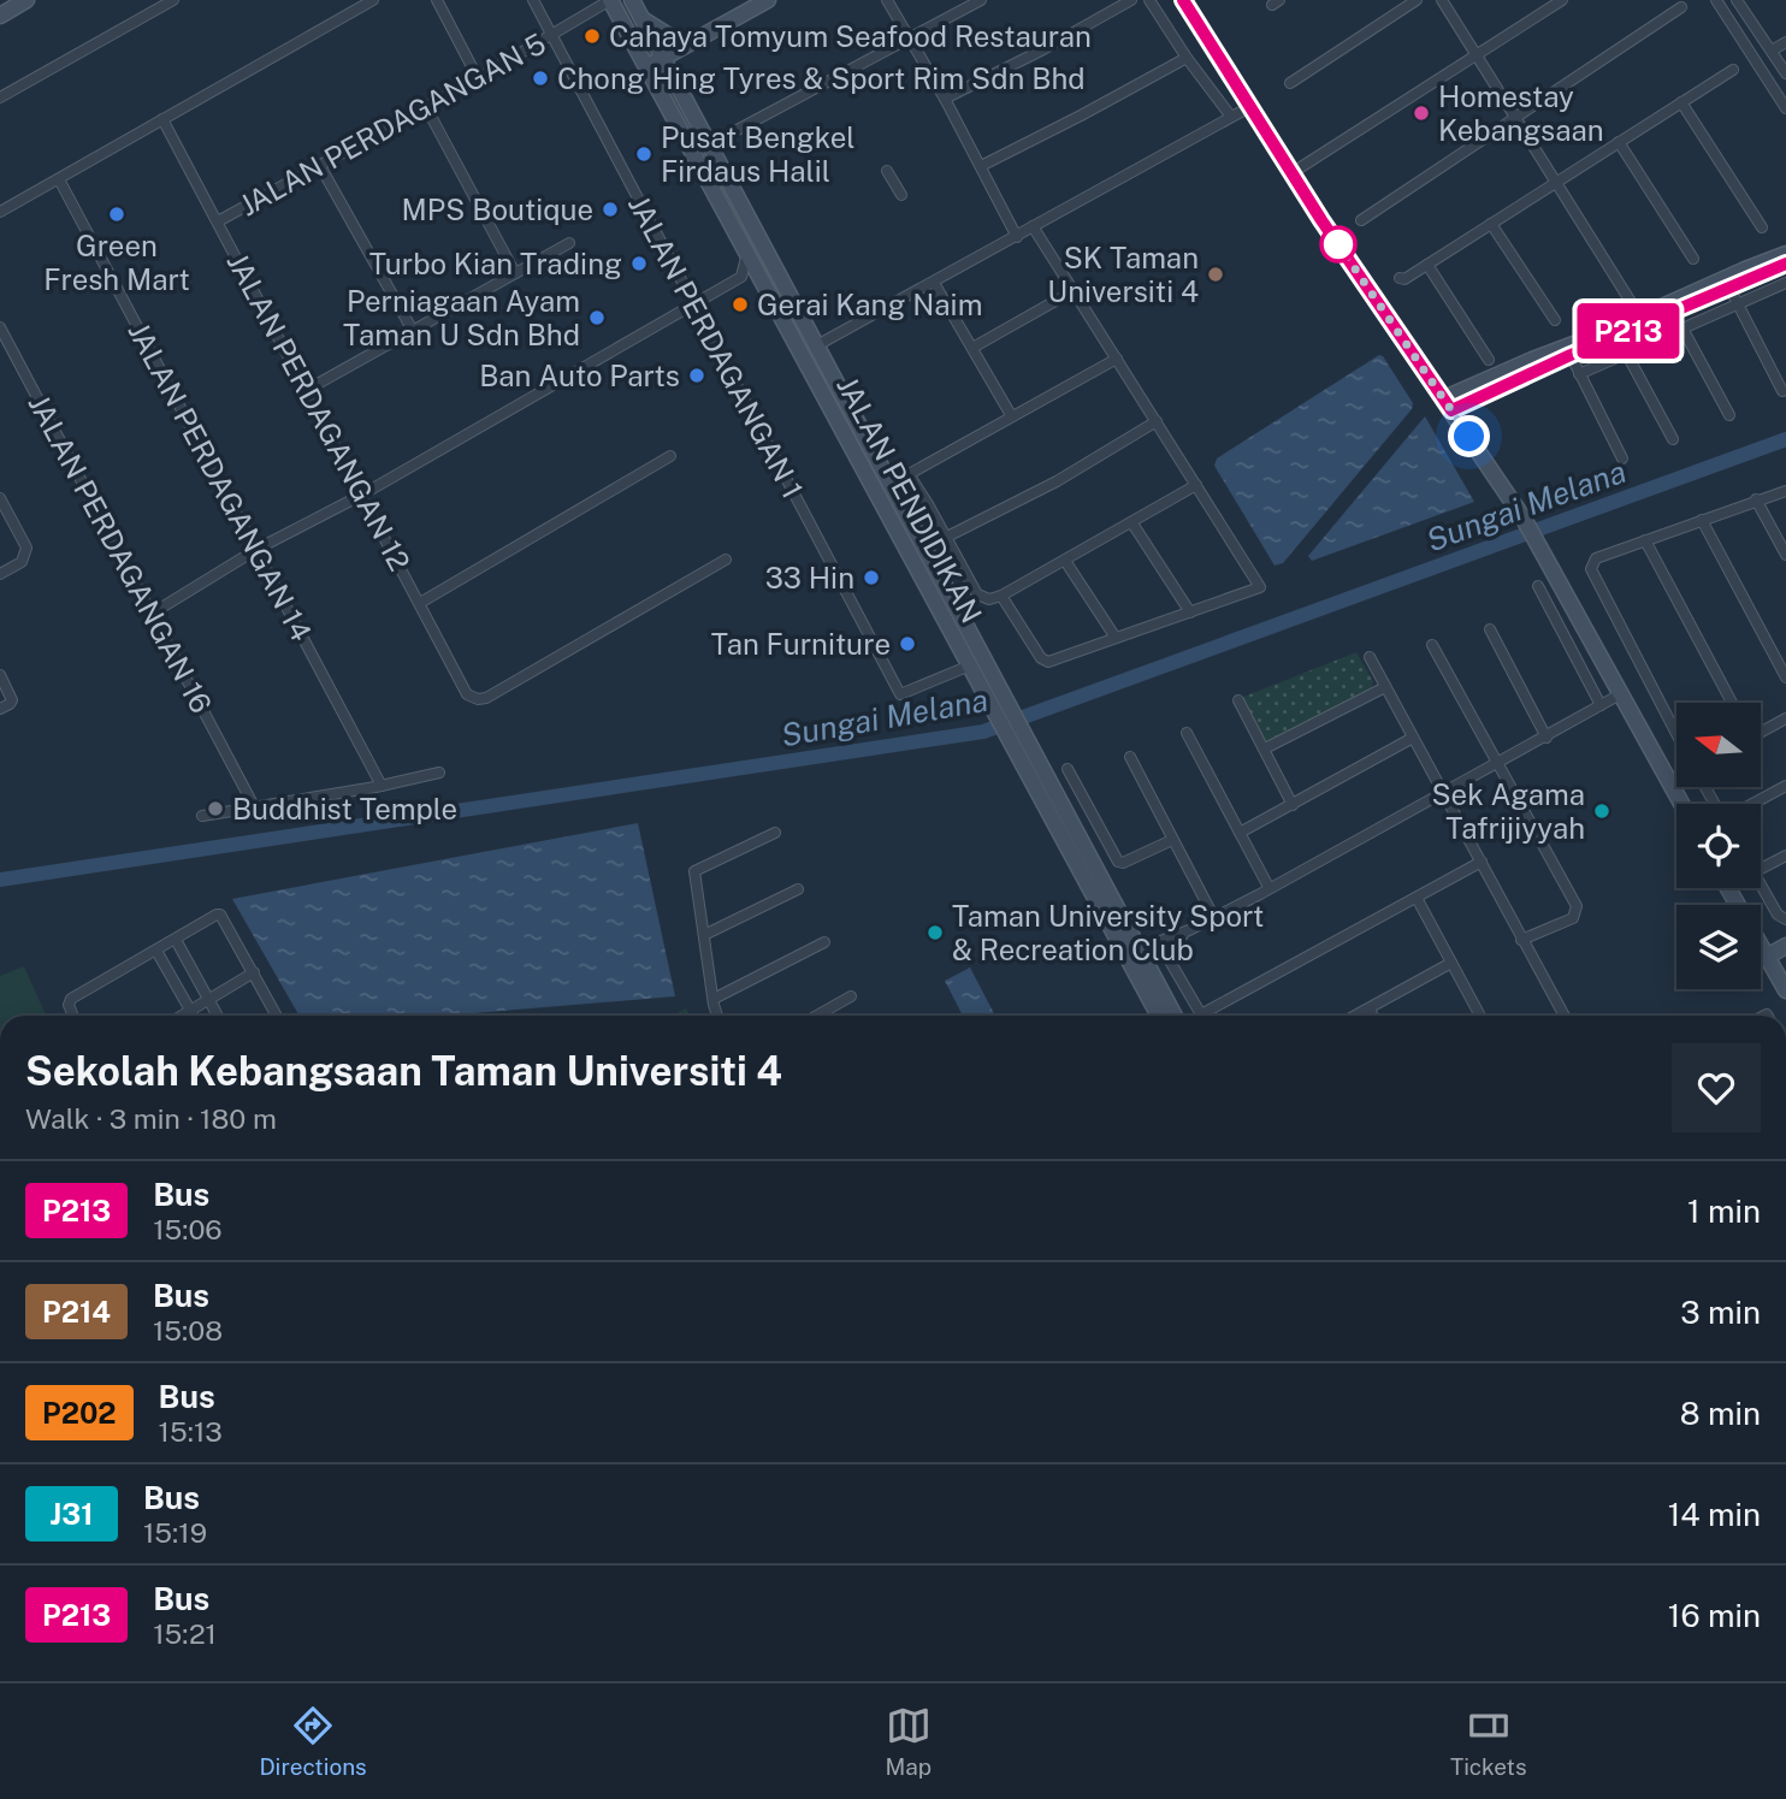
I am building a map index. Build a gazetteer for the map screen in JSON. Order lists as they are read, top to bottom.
{
  "streets": {
    "main road": ["JALAN PENDIDIKAN"],
    "street": [
      "JALAN PERDAGANGAN 5",
      "JALAN PERDAGANGAN 1",
      "JALAN PERDAGANGAN 12",
      "JALAN PERDAGANGAN 14",
      "JALAN PERDAGANGAN 16"
    ]
  },
  "crossings": [
    ["JALAN PERDAGANGAN 5", "JALAN PERDAGANGAN 1"],
    ["JALAN PERDAGANGAN 5", "JALAN PERDAGANGAN 12"],
    ["JALAN PERDAGANGAN 5", "JALAN PENDIDIKAN"],
    ["JALAN PERDAGANGAN 1", "JALAN PENDIDIKAN"]
  ],
  "water": ["Sungai Melana"],
  "places": [
    "Cahaya Tomyum Seafood Restauran",
    "Chong Hing Tyres & Sport Rim Sdn Bhd",
    "Homestay Kebangsaan",
    "Pusat Bengkel Firdaus Halil",
    "MPS Boutique",
    "Green Fresh Mart",
    "Turbo Kian Trading",
    "SK Taman Universiti 4",
    "Gerai Kang Naim",
    "Perniagaan Ayam Taman U Sdn Bhd",
    "Ban Auto Parts",
    "33 Hin",
    "Tan Furniture",
    "Buddhist Temple",
    "Sek Agama Tafrijiyyah",
    "Taman University Sport & Recreation Club"
  ],
  "lines": ["bus line P213"],
  "north": "left",
  "page": {
    "on_map": "P213",
    "heading": ["Sekolah Kebangsaan Taman Universiti 4", "Walk · 3 min · 180 m"],
    "list": [
      {
        "mark": "P213",
        "name": "Bus",
        "note": "15:06",
        "value": "1 min"
      },
      {
        "mark": "P214",
        "name": "Bus",
        "note": "15:08",
        "value": "3 min"
      },
      {
        "mark": "P202",
        "name": "Bus",
        "note": "15:13",
        "value": "8 min"
      },
      {
        "mark": "J31",
        "name": "Bus",
        "note": "15:19",
        "value": "14 min"
      },
      {
        "mark": "P213",
        "name": "Bus",
        "note": "15:21",
        "value": "16 min"
      }
    ],
    "tabs": ["Directions", "Map", "Tickets"]
  }
}
